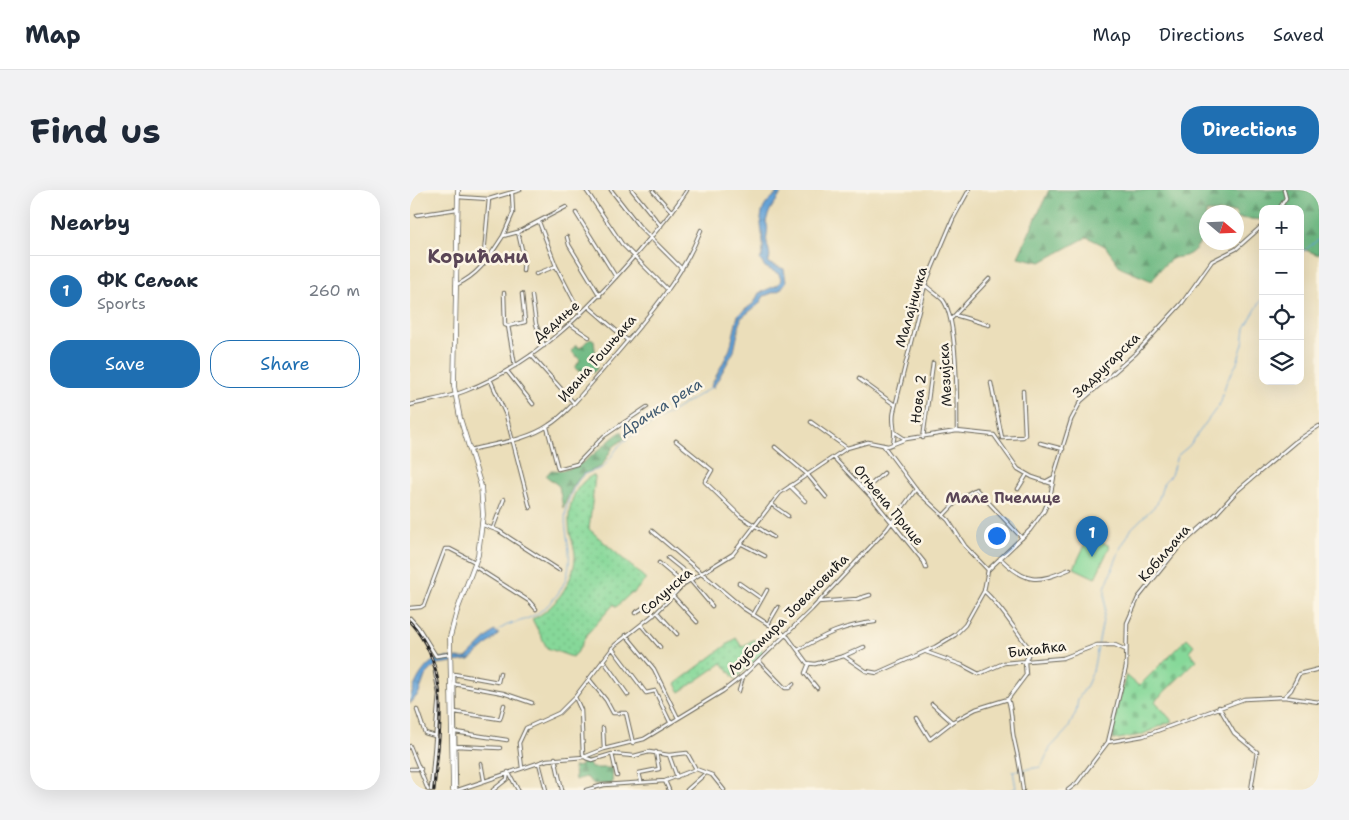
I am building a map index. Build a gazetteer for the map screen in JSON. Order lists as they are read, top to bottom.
{
  "streets": {
    "street": [
      "Малајничка",
      "Дедиње",
      "Ивана Гошњака",
      "Задругарска",
      "Мезијска",
      "Нова 2",
      "Огњена Прице",
      "Кобиљача",
      "Солунска",
      "Љубомира Јовановића",
      "Бихаћка"
    ]
  },
  "crossings": [
    ["Малајничка", "Мезијска"],
    ["Мезијска", "Солунска"],
    ["Нова 2", "Солунска"],
    ["Огњена Прице", "Солунска"],
    ["Огњена Прице", "Љубомира Јовановића"],
    ["Кобиљача", "Бихаћка"],
    ["Солунска", "Љубомира Јовановића"]
  ],
  "districts": ["Корићани", "Мале Пчелице"],
  "water": ["Драчка река"],
  "north": "right",
  "page": {
    "header": "Map",
    "nav": ["Map", "Directions", "Saved"],
    "buttons": [
      "Directions",
      ["Save", "Share"]
    ],
    "title": "Find us",
    "heading": "Nearby",
    "map_buttons": ["+", "−"],
    "list": [
      {
        "mark": "1",
        "name": "ФК Сељак",
        "note": "Sports",
        "value": "260 m"
      }
    ],
    "pins": "1"
  }
}
